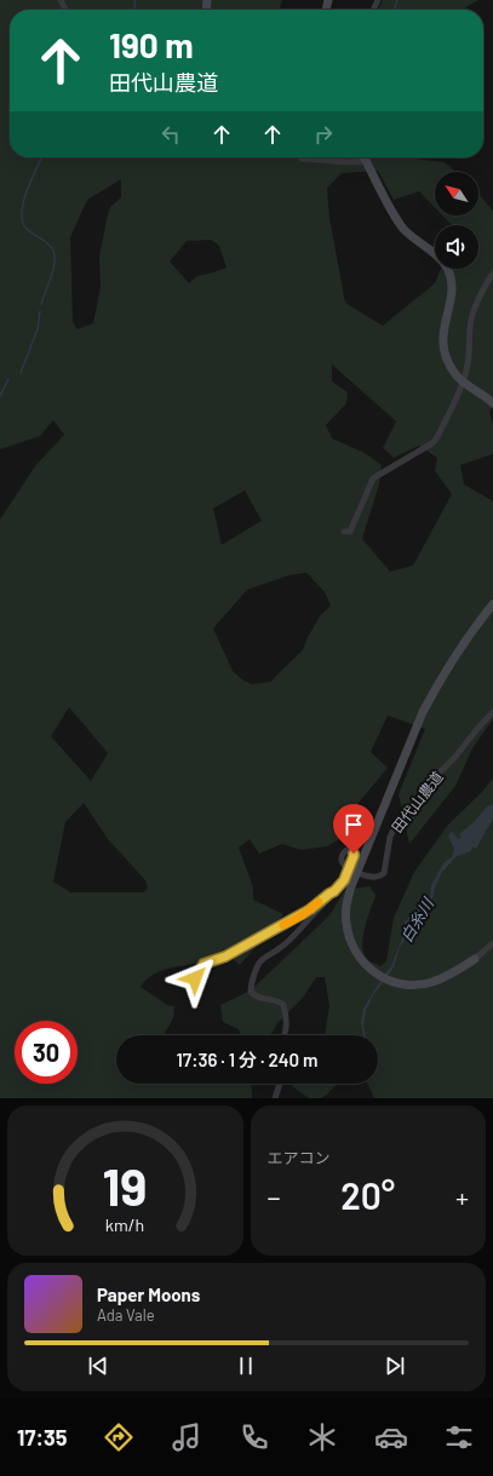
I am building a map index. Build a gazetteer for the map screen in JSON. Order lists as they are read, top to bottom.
{
  "streets": {
    "street": ["田代山農道"]
  },
  "water": ["白糸川"],
  "north": "top left",
  "page": {
    "turn": ["190 m", "田代山農道"],
    "limit": "30",
    "trip": "17:36 · 1 分 · 240 m",
    "tile": "エアコン",
    "heat": ["−", "20°", "+"],
    "song": ["Paper Moons", "Ada Vale"],
    "tabs": "17:35",
    "gauge": ["19", "km/h"]
  }
}
